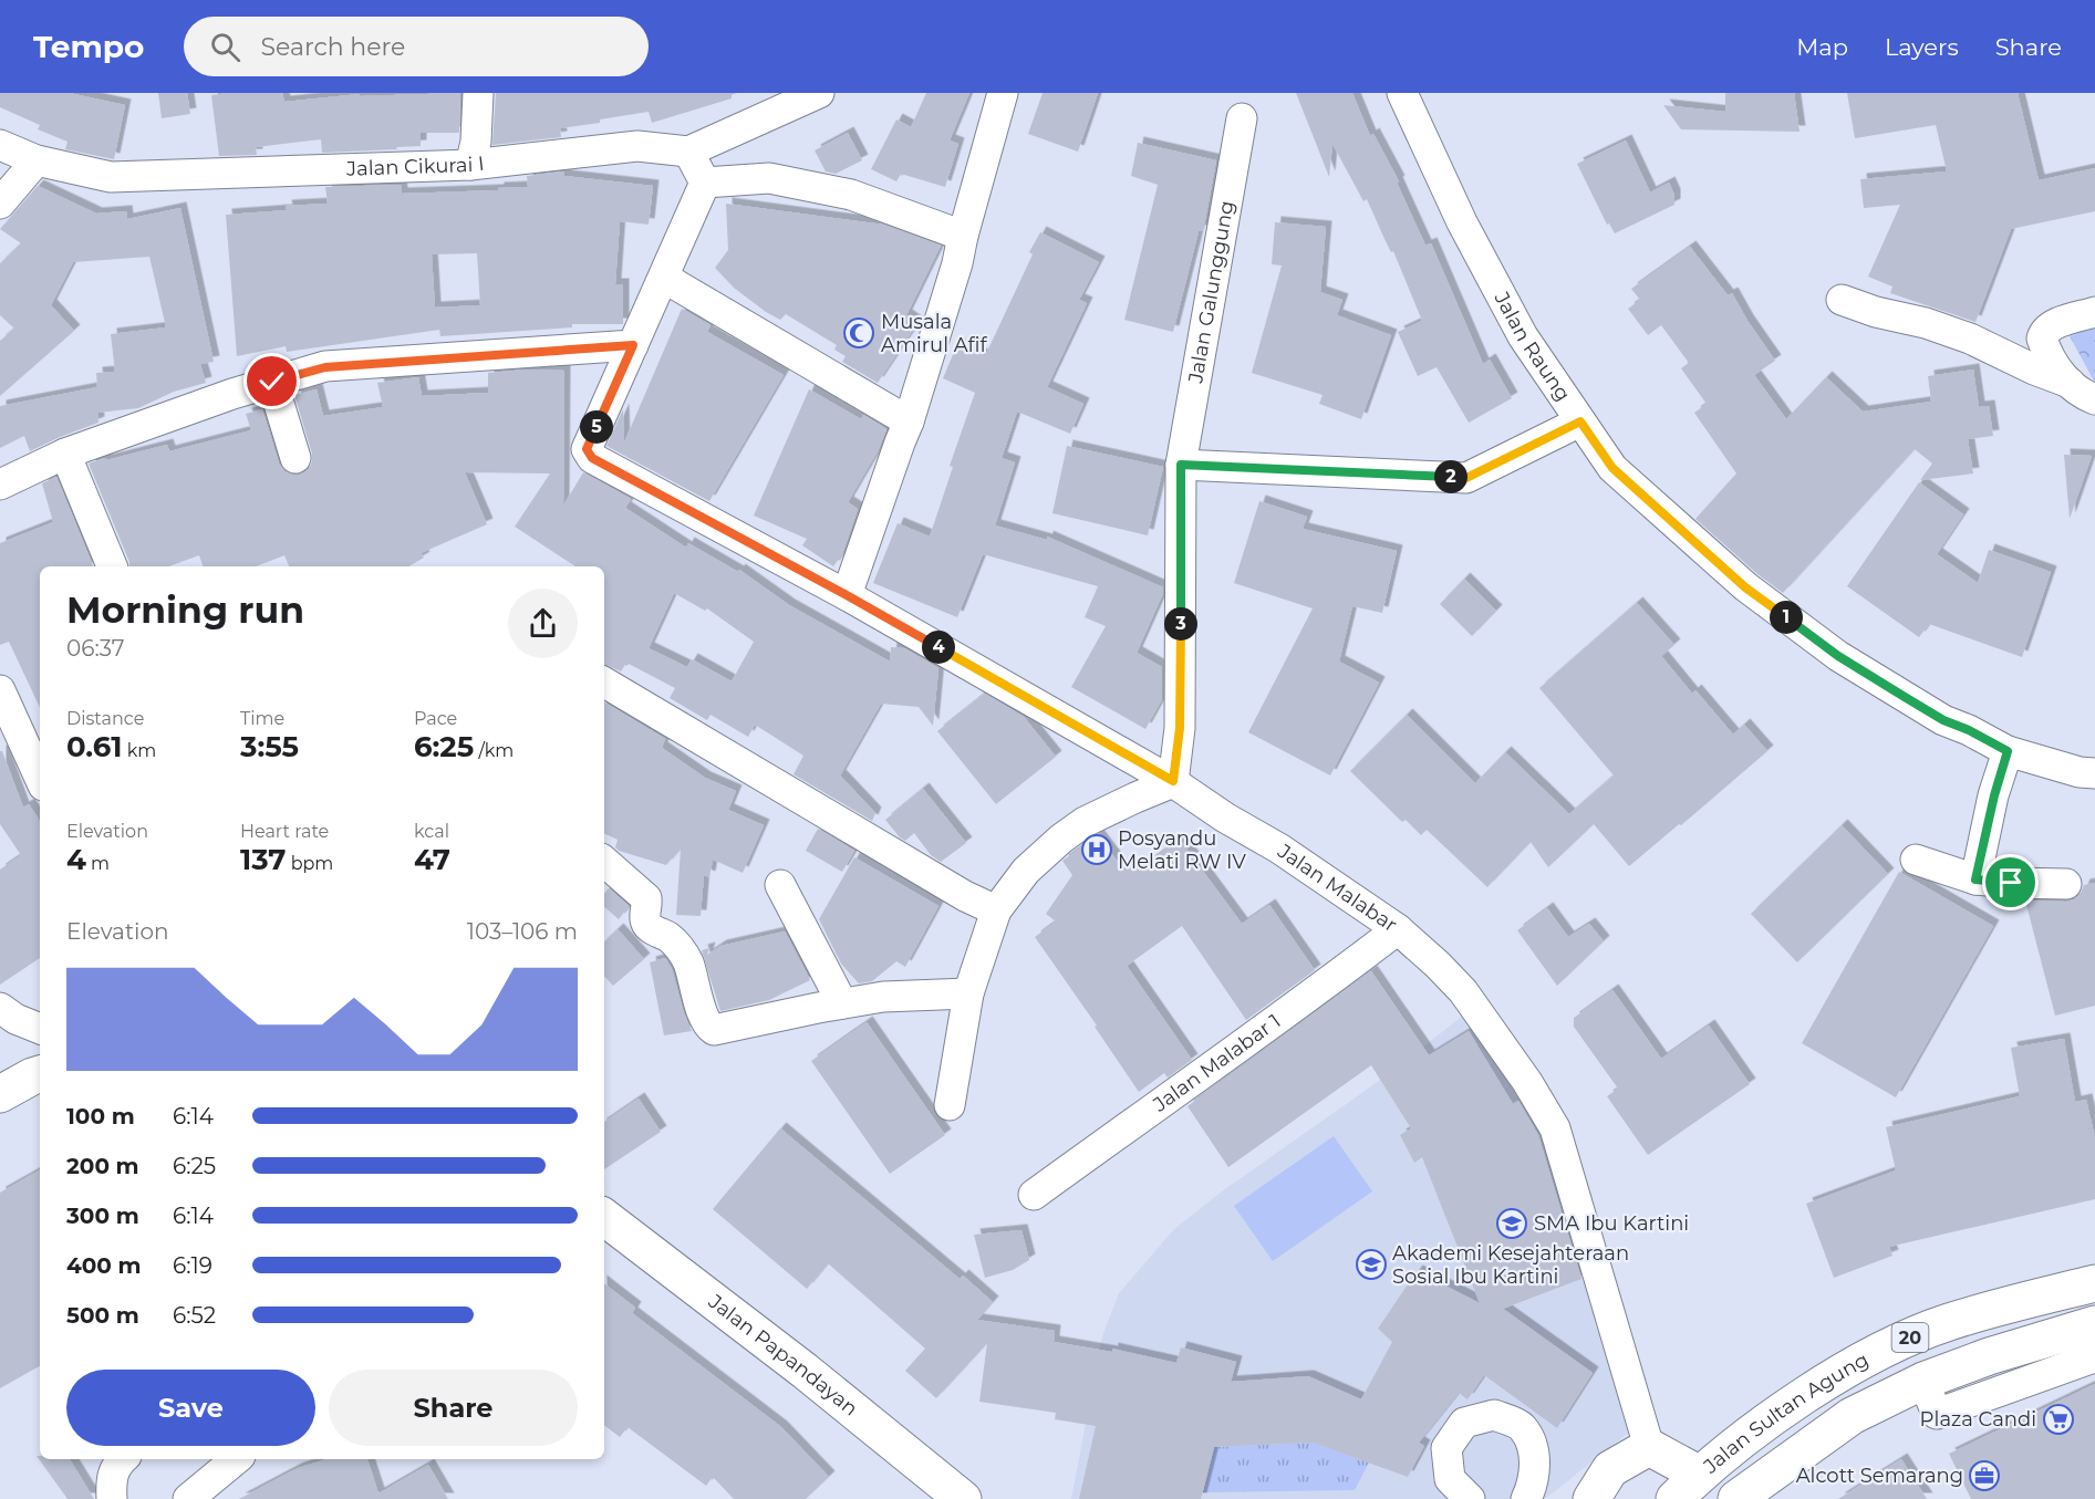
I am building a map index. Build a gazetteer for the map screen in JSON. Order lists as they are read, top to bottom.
{
  "streets": {
    "main road": ["20", "Jalan Papandayan", "Jalan Sultan Agung"],
    "street": [
      "Jalan Cikurai I",
      "Jalan Galunggung",
      "Jalan Raung",
      "Jalan Malabar",
      "Jalan Malabar 1"
    ]
  },
  "crossings": [
    ["Jalan Galunggung", "Jalan Malabar"],
    ["Jalan Malabar", "Jalan Malabar 1"]
  ],
  "places": {
    "mosque": ["Musala Amirul Afif"],
    "hospital": ["Posyandu Melati RW IV"],
    "school or university": ["SMA Ibu Kartini", "Akademi Kesejahteraan Sosial Ibu Kartini"],
    "supermarket": ["Plaza Candi"],
    "office": ["Alcott Semarang"]
  },
  "page": {
    "header": "Tempo",
    "search": "Search here",
    "nav": ["Map", "Layers", "Share"],
    "pins": [
      "5",
      "2",
      "1",
      "3",
      "4"
    ],
    "heading": ["Morning run", "06:37"],
    "stats": [
      ["Distance", "0.61 km"],
      ["Time", "3:55"],
      ["Pace", "6:25 /km"],
      ["Elevation", "4 m"],
      ["Heart rate", "137 bpm"],
      ["kcal", "47"]
    ],
    "chart": ["Elevation", "103–106 m"],
    "list": [
      {
        "name": "100 m",
        "note": "6:14"
      },
      {
        "name": "200 m",
        "note": "6:25"
      },
      {
        "name": "300 m",
        "note": "6:14"
      },
      {
        "name": "400 m",
        "note": "6:19"
      },
      {
        "name": "500 m",
        "note": "6:52"
      }
    ],
    "buttons": ["Save", "Share"]
  }
}
